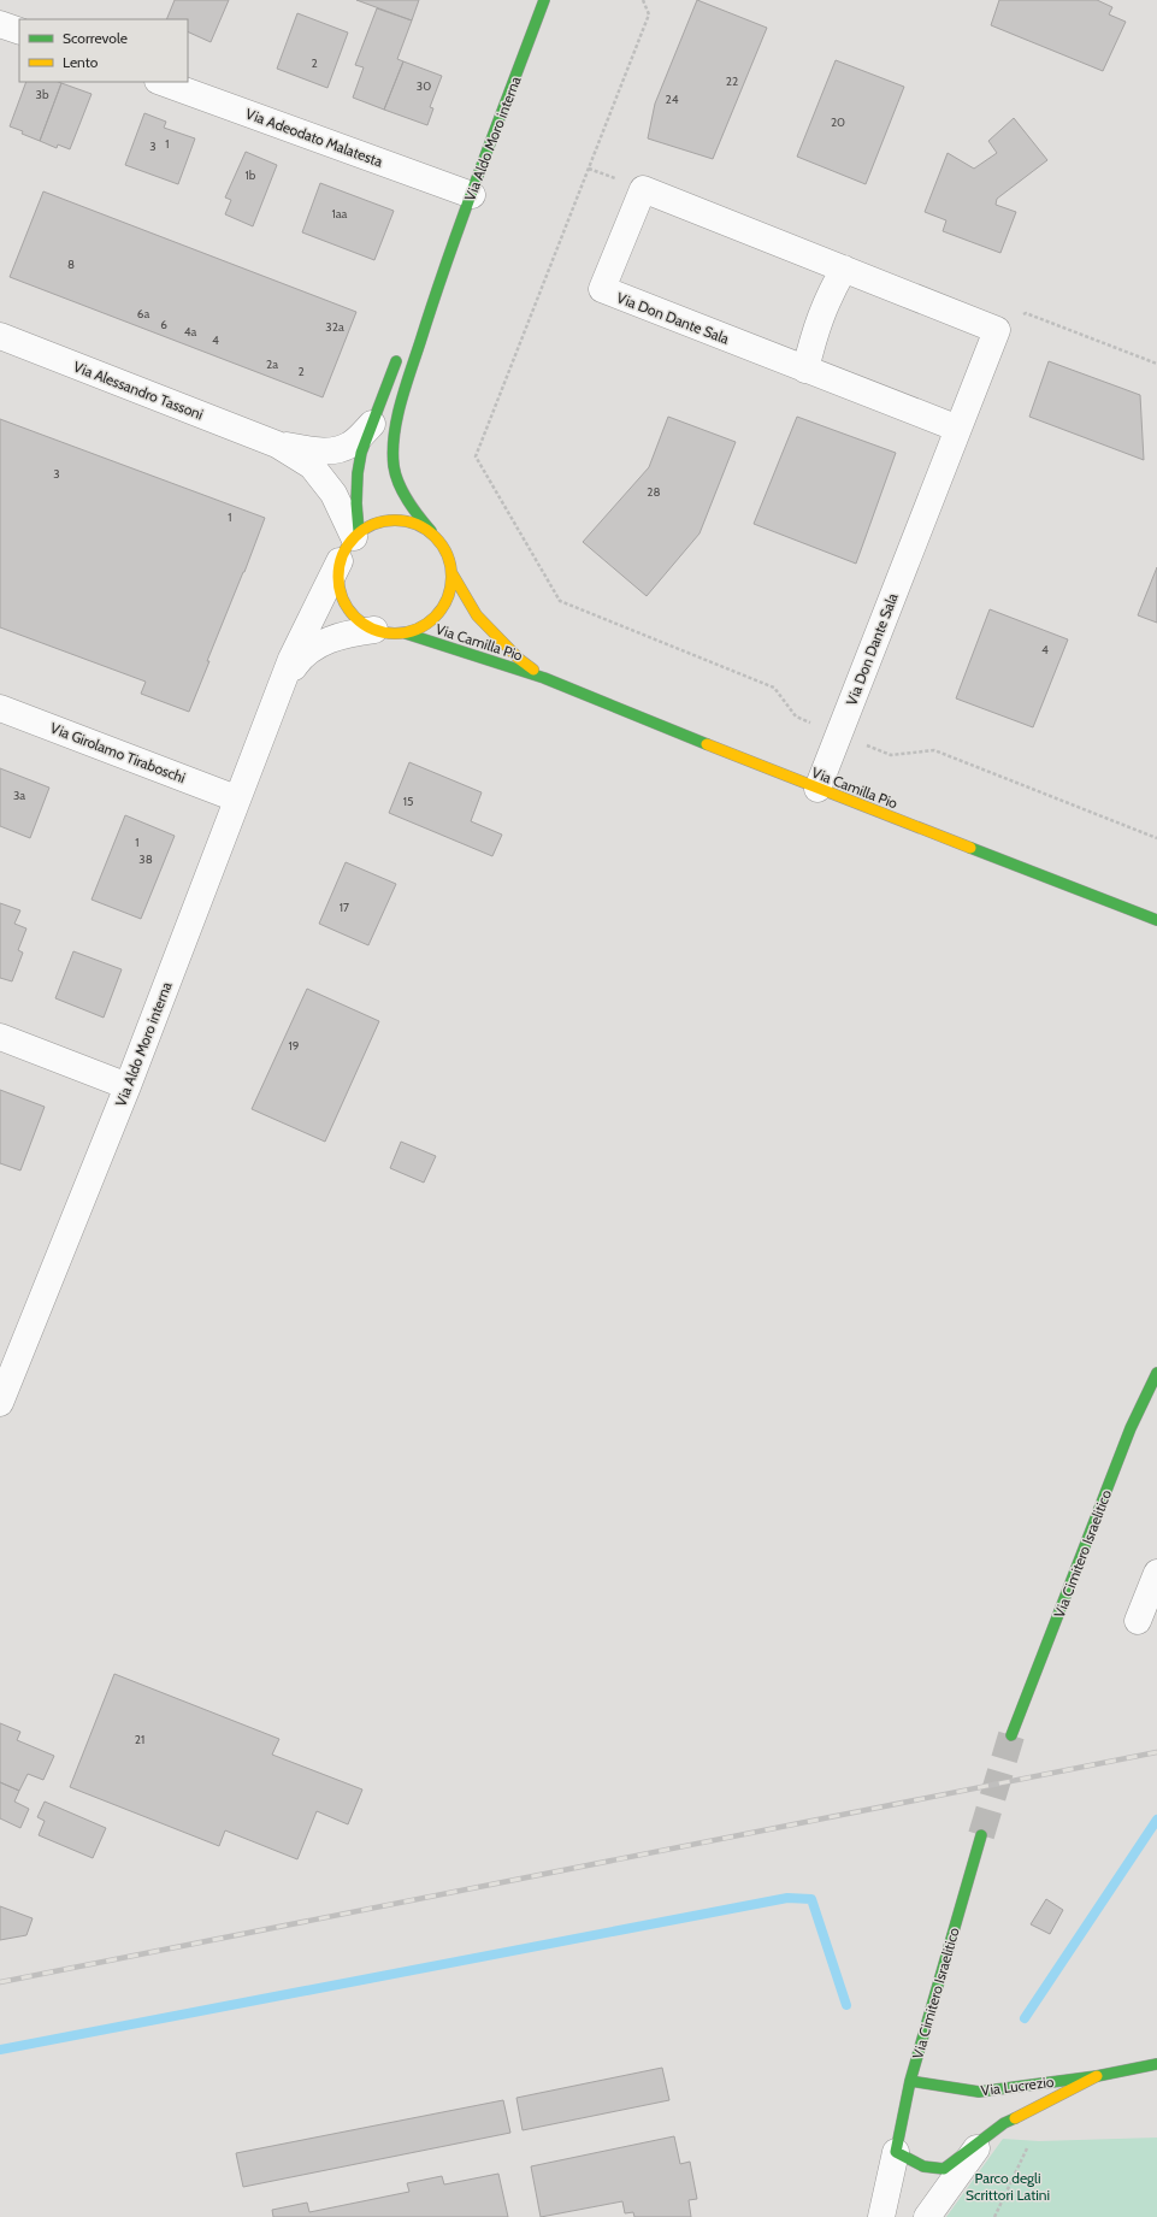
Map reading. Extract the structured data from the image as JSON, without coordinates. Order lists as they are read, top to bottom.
{
  "streets": {
    "street": [
      "Via Adeodato Malatesta",
      "Via Aldo Moro interna",
      "Via Don Dante Sala",
      "Via Alessandro Tassoni",
      "Via Camilla Pio",
      "Via Girolamo Tiraboschi",
      "Via Cimitero Israelitico",
      "Via Lucrezio"
    ]
  },
  "crossings": [
    ["Via Adeodato Malatesta", "Via Aldo Moro interna"],
    ["Via Aldo Moro interna", "Via Alessandro Tassoni"],
    ["Via Aldo Moro interna", "Via Camilla Pio"],
    ["Via Aldo Moro interna", "Via Girolamo Tiraboschi"],
    ["Via Don Dante Sala", "Via Camilla Pio"],
    ["Via Alessandro Tassoni", "Via Camilla Pio"],
    ["Via Cimitero Israelitico", "Via Lucrezio"]
  ],
  "parks": ["Parco degli Scrittori Latini"],
  "house_numbers": [
    "2",
    "22",
    "30",
    "3b",
    "24",
    "20",
    "1",
    "3",
    "1b",
    "1aa",
    "8",
    "6a",
    "6",
    "32a",
    "4a",
    "4",
    "2a",
    "2",
    "3",
    "28",
    "1",
    "4",
    "3a",
    "15",
    "1",
    "38",
    "17",
    "19",
    "21"
  ],
  "legend": ["Scorrevole", "Lento"]
}
